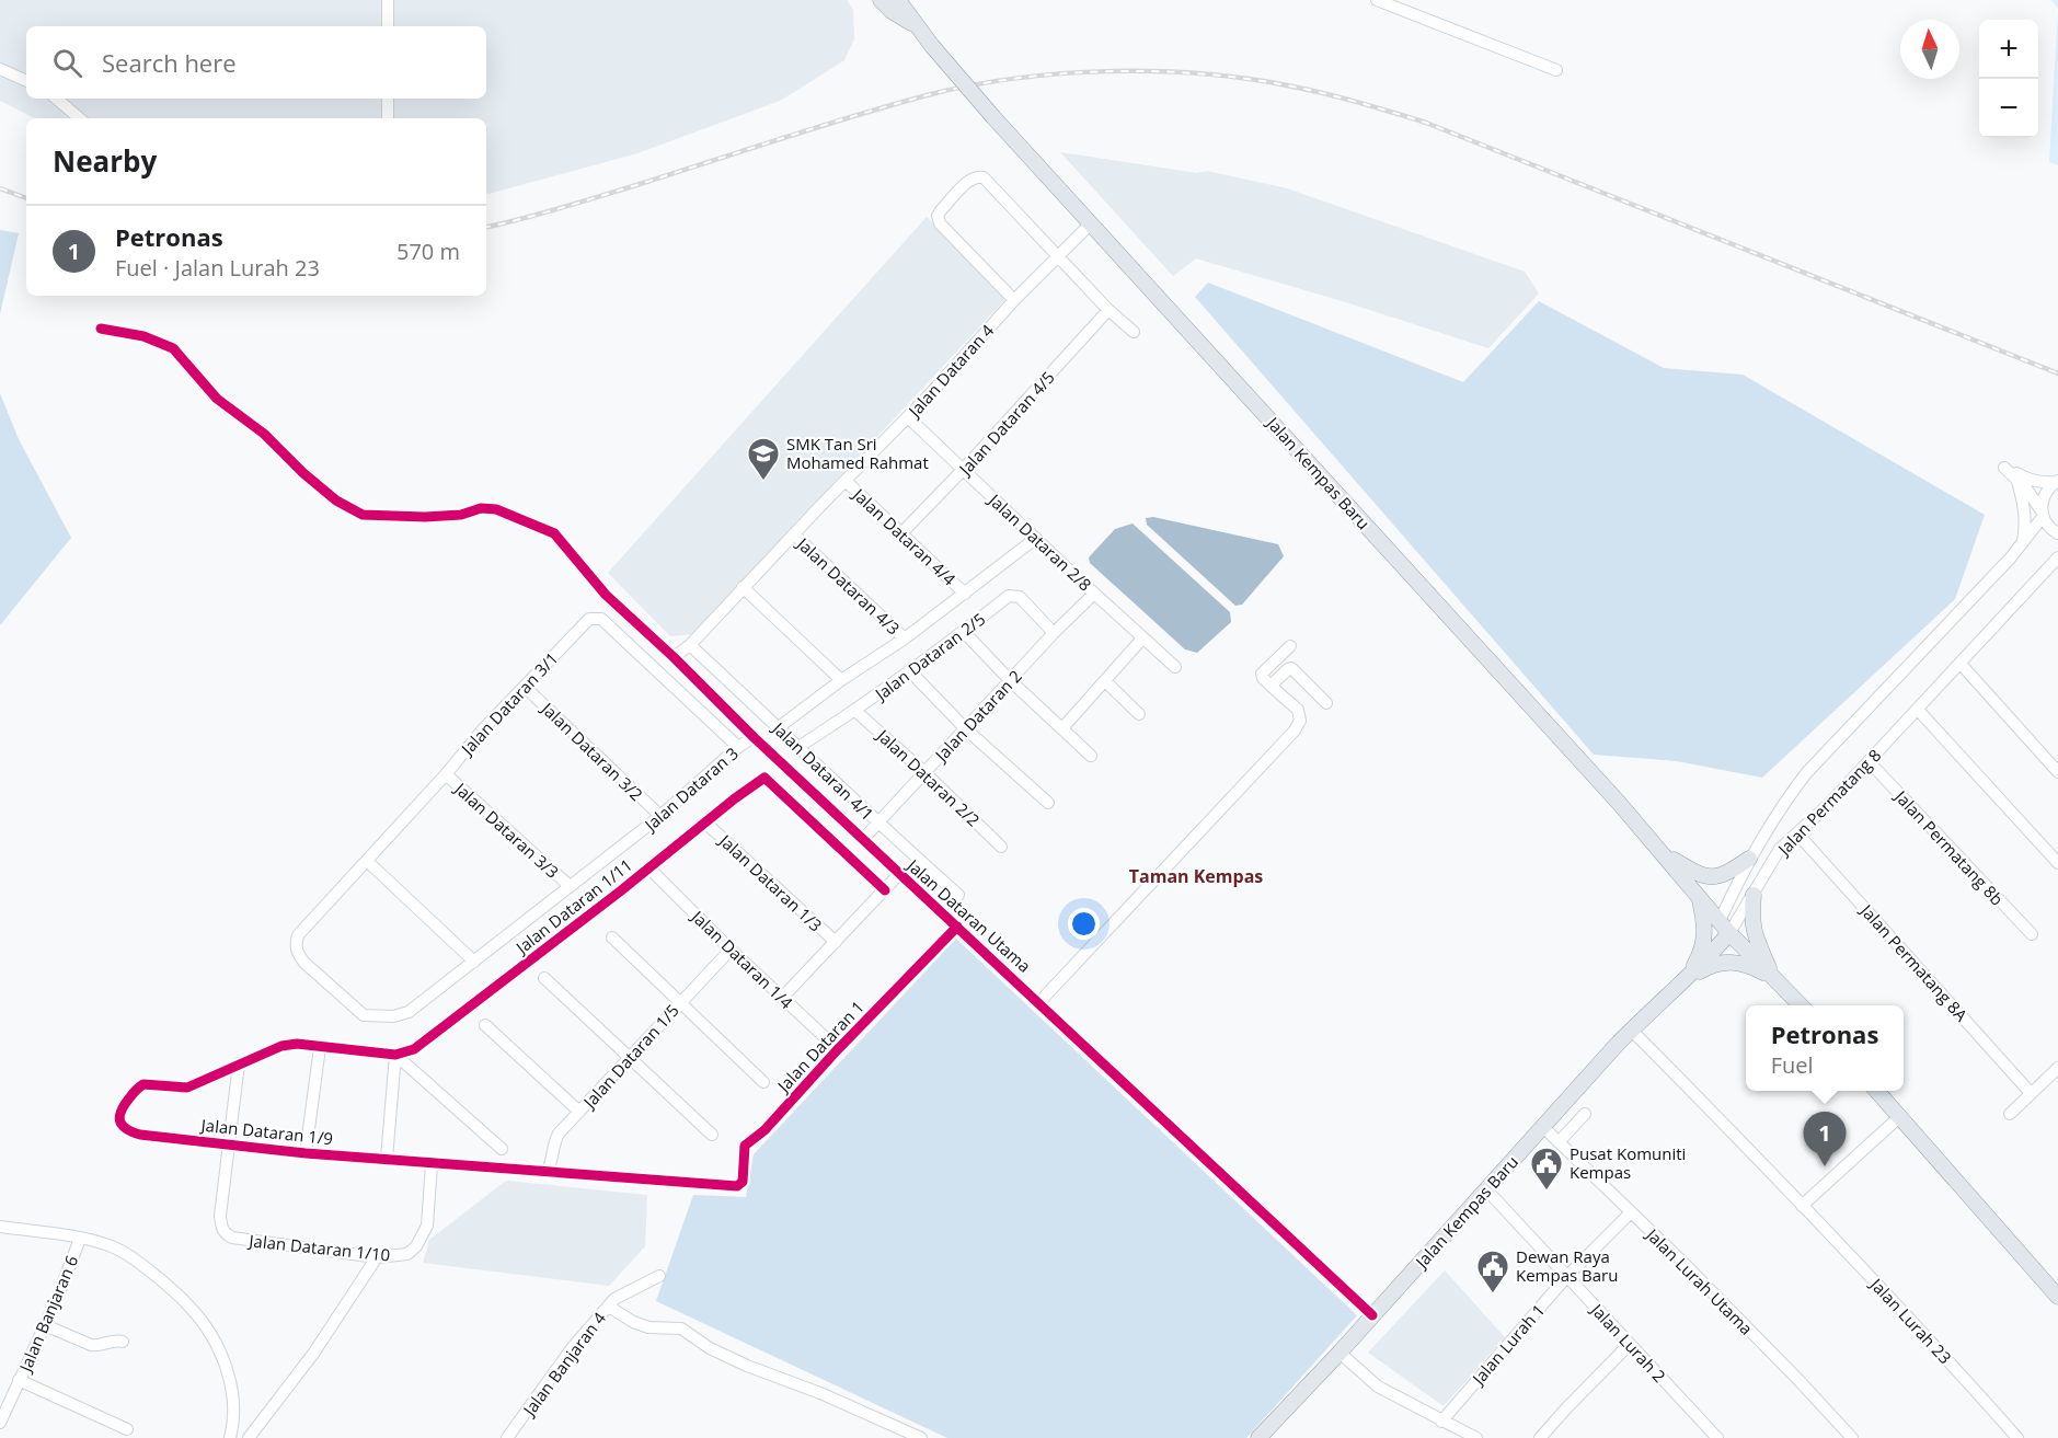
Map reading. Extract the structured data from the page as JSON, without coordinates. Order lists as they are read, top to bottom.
{
  "streets": {
    "main road": ["Jalan Kempas Baru"],
    "street": [
      "Jalan Dataran 4",
      "Jalan Dataran 4/5",
      "Jalan Dataran 4/4",
      "Jalan Dataran 2/8",
      "Jalan Dataran 4/3",
      "Jalan Dataran 2/5",
      "Jalan Dataran 3/1",
      "Jalan Dataran 2",
      "Jalan Dataran 3/2",
      "Jalan Dataran 4/1",
      "Jalan Dataran 2/2",
      "Jalan Dataran 3",
      "Jalan Permatang 8",
      "Jalan Dataran 3/3",
      "Jalan Permatang 8b",
      "Jalan Dataran 1/3",
      "Jalan Dataran 1/11",
      "Jalan Dataran Utama",
      "Jalan Dataran 1/4",
      "Jalan Permatang 8A",
      "Jalan Dataran 1",
      "Jalan Dataran 1/5",
      "Jalan Dataran 1/9",
      "Jalan Dataran 1/10",
      "Jalan Lurah Utama",
      "Jalan Banjaran 6",
      "Jalan Lurah 23",
      "Jalan Lurah 2",
      "Jalan Lurah 1",
      "Jalan Banjaran 4"
    ]
  },
  "crossings": [
    ["Jalan Dataran 4", "Jalan Kempas Baru"],
    ["Jalan Dataran 4", "Jalan Dataran 4/4"],
    ["Jalan Dataran 4", "Jalan Dataran 2/8"],
    ["Jalan Dataran 4", "Jalan Dataran 4/3"],
    ["Jalan Dataran 4", "Jalan Dataran 4/1"],
    ["Jalan Dataran 4", "Jalan Dataran Utama"],
    ["Jalan Dataran 4/5", "Jalan Dataran 4/4"],
    ["Jalan Dataran 4/5", "Jalan Dataran 2/8"],
    ["Jalan Kempas Baru", "Jalan Permatang 8"],
    ["Jalan Kempas Baru", "Jalan Dataran Utama"],
    ["Jalan Kempas Baru", "Jalan Lurah Utama"],
    ["Jalan Kempas Baru", "Jalan Lurah 23"],
    ["Jalan Kempas Baru", "Jalan Lurah 2"],
    ["Jalan Dataran 2/8", "Jalan Dataran 2"],
    ["Jalan Dataran 2/5", "Jalan Dataran 2"],
    ["Jalan Dataran 2/5", "Jalan Dataran 4/1"],
    ["Jalan Dataran 2/5", "Jalan Dataran 2/2"],
    ["Jalan Dataran 3/1", "Jalan Dataran 3/2"],
    ["Jalan Dataran 3/1", "Jalan Dataran 3"],
    ["Jalan Dataran 3/1", "Jalan Dataran 3/3"],
    ["Jalan Dataran 2", "Jalan Dataran 4/1"],
    ["Jalan Dataran 2", "Jalan Dataran 2/2"],
    ["Jalan Dataran 2", "Jalan Dataran Utama"],
    ["Jalan Dataran 3/2", "Jalan Dataran 3"],
    ["Jalan Dataran 3", "Jalan Dataran 3/3"],
    ["Jalan Dataran 3", "Jalan Dataran Utama"],
    ["Jalan Permatang 8", "Jalan Permatang 8b"],
    ["Jalan Permatang 8", "Jalan Permatang 8A"],
    ["Jalan Dataran 1/3", "Jalan Dataran 1/11"],
    ["Jalan Dataran 1/11", "Jalan Dataran 1/4"],
    ["Jalan Dataran 1/11", "Jalan Dataran 1/9"],
    ["Jalan Dataran Utama", "Jalan Dataran 1"],
    ["Jalan Dataran 1/4", "Jalan Dataran 1"],
    ["Jalan Dataran 1/4", "Jalan Dataran 1/5"],
    ["Jalan Dataran 1", "Jalan Dataran 1/9"],
    ["Jalan Dataran 1/5", "Jalan Dataran 1/9"],
    ["Jalan Dataran 1/9", "Jalan Dataran 1/10"],
    ["Jalan Lurah Utama", "Jalan Lurah 1"],
    ["Jalan Lurah 2", "Jalan Lurah 1"]
  ],
  "districts": ["Taman Kempas"],
  "places": {
    "school or university": ["SMK Tan Sri Mohamed Rahmat"],
    "public building": ["Pusat Komuniti Kempas", "Dewan Raya Kempas Baru"]
  },
  "north": "top",
  "page": {
    "map_buttons": ["+", "−"],
    "search": "Search here",
    "heading": "Nearby",
    "list": [
      {
        "mark": "1",
        "name": "Petronas",
        "note": "Fuel · Jalan Lurah 23",
        "value": "570 m"
      }
    ],
    "popup": ["Petronas", "Fuel"],
    "pins": "1"
  }
}
